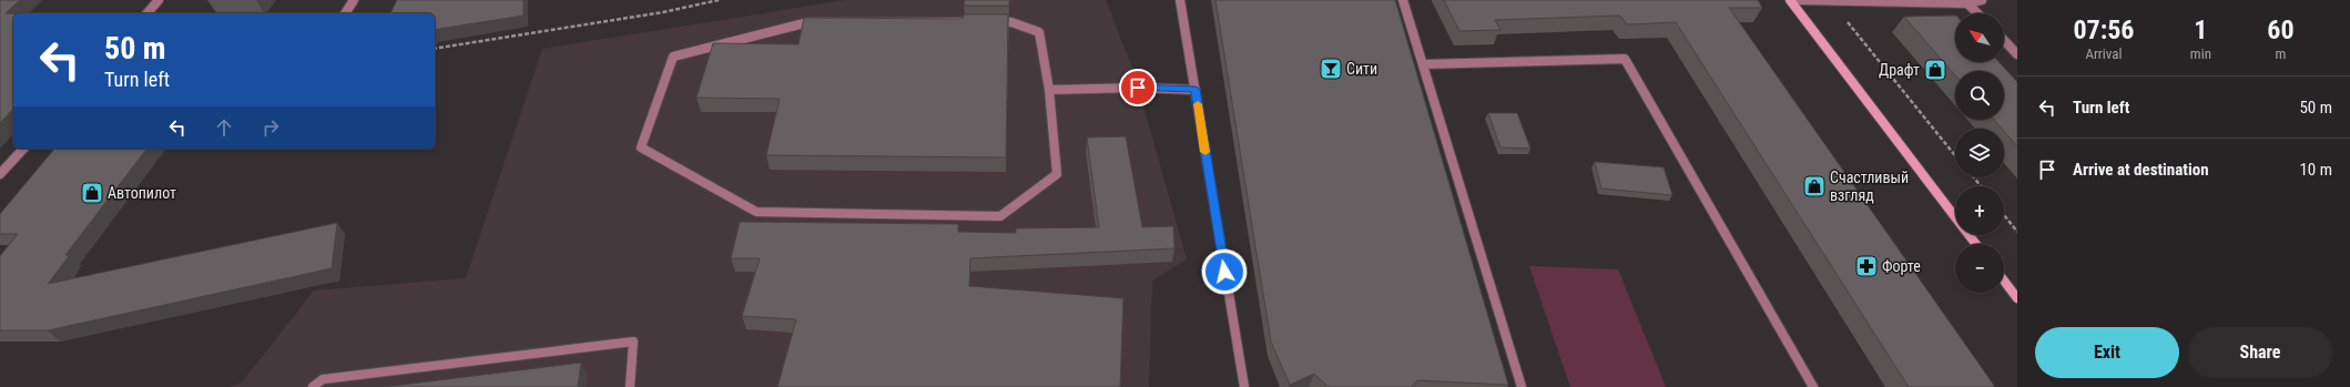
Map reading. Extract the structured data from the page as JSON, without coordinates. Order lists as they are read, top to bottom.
{
  "places": {
    "bar": ["Сити"],
    "shop": ["Драфт", "Счастливый взгляд", "Автопилот"],
    "pharmacy": ["Форте"]
  },
  "north": "top left",
  "page": {
    "eta": [
      "07:56",
      "Arrival",
      "1",
      "min",
      "60",
      "m"
    ],
    "map_buttons": ["+", "−"],
    "turn": ["50 m", "Turn left"],
    "list": [
      {
        "name": "Turn left",
        "value": "50 m"
      },
      {
        "name": "Arrive at destination",
        "value": "10 m"
      }
    ],
    "buttons": ["Exit", "Share"]
  }
}
